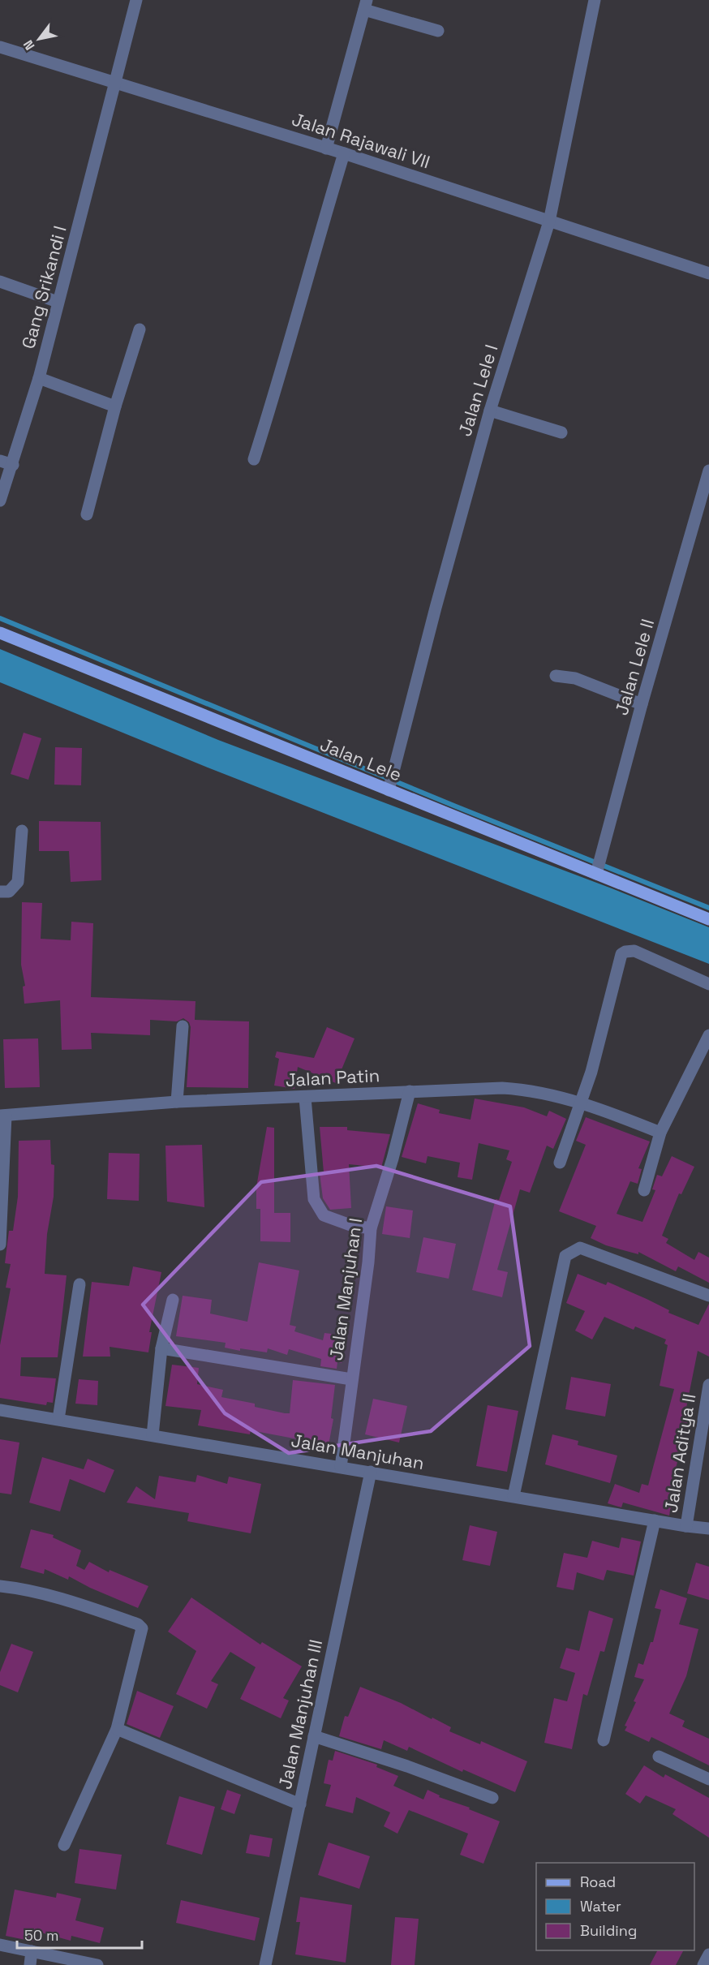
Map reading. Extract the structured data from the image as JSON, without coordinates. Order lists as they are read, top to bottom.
{
  "streets": {
    "main road": ["Jalan Lele"],
    "street": [
      "Jalan Rajawali VII",
      "Gang Srikandi I",
      "Jalan Lele I",
      "Jalan Lele II",
      "Jalan Patin",
      "Jalan Manjuhan I",
      "Jalan Manjuhan",
      "Jalan Aditya II",
      "Jalan Manjuhan III"
    ]
  },
  "crossings": [
    ["Jalan Rajawali VII", "Gang Srikandi I"],
    ["Jalan Rajawali VII", "Jalan Lele I"],
    ["Jalan Lele I", "Jalan Lele"],
    ["Jalan Lele II", "Jalan Lele"],
    ["Jalan Patin", "Jalan Manjuhan I"],
    ["Jalan Manjuhan I", "Jalan Manjuhan"],
    ["Jalan Manjuhan", "Jalan Aditya II"],
    ["Jalan Manjuhan", "Jalan Manjuhan III"]
  ],
  "legend": ["Road", "Water", "Building"],
  "scale_bar": "50 m",
  "north": "bottom left"
}
